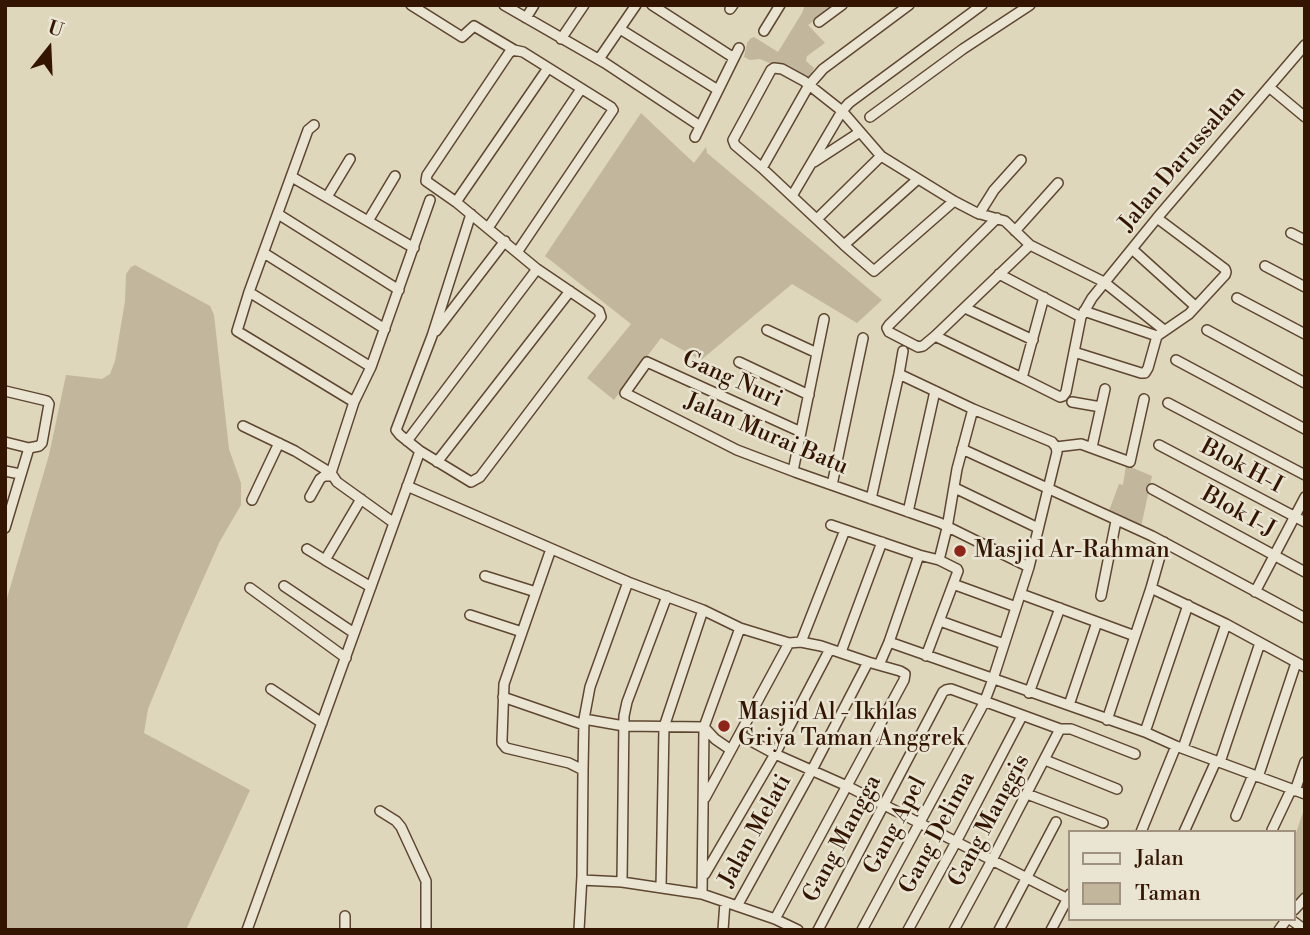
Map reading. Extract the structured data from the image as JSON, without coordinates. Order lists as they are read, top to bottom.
{
  "streets": {
    "street": [
      "Jalan Darussalam",
      "Gang Nuri",
      "Jalan Murai Batu",
      "Blok H-I",
      "Blok I-J",
      "Gang Manggis",
      "Gang Apel",
      "Jalan Melati",
      "Gang Delima",
      "Gang Mangga"
    ]
  },
  "crossings": [
    ["Gang Nuri", "Jalan Murai Batu"],
    ["Jalan Murai Batu", "Gang Apel"],
    ["Gang Apel", "Gang Mangga"]
  ],
  "places": ["Masjid Ar-Rahman", "Masjid Al - Ikhlas Griya Taman Anggrek"],
  "legend": ["Jalan", "Taman"],
  "north": "top"
}
